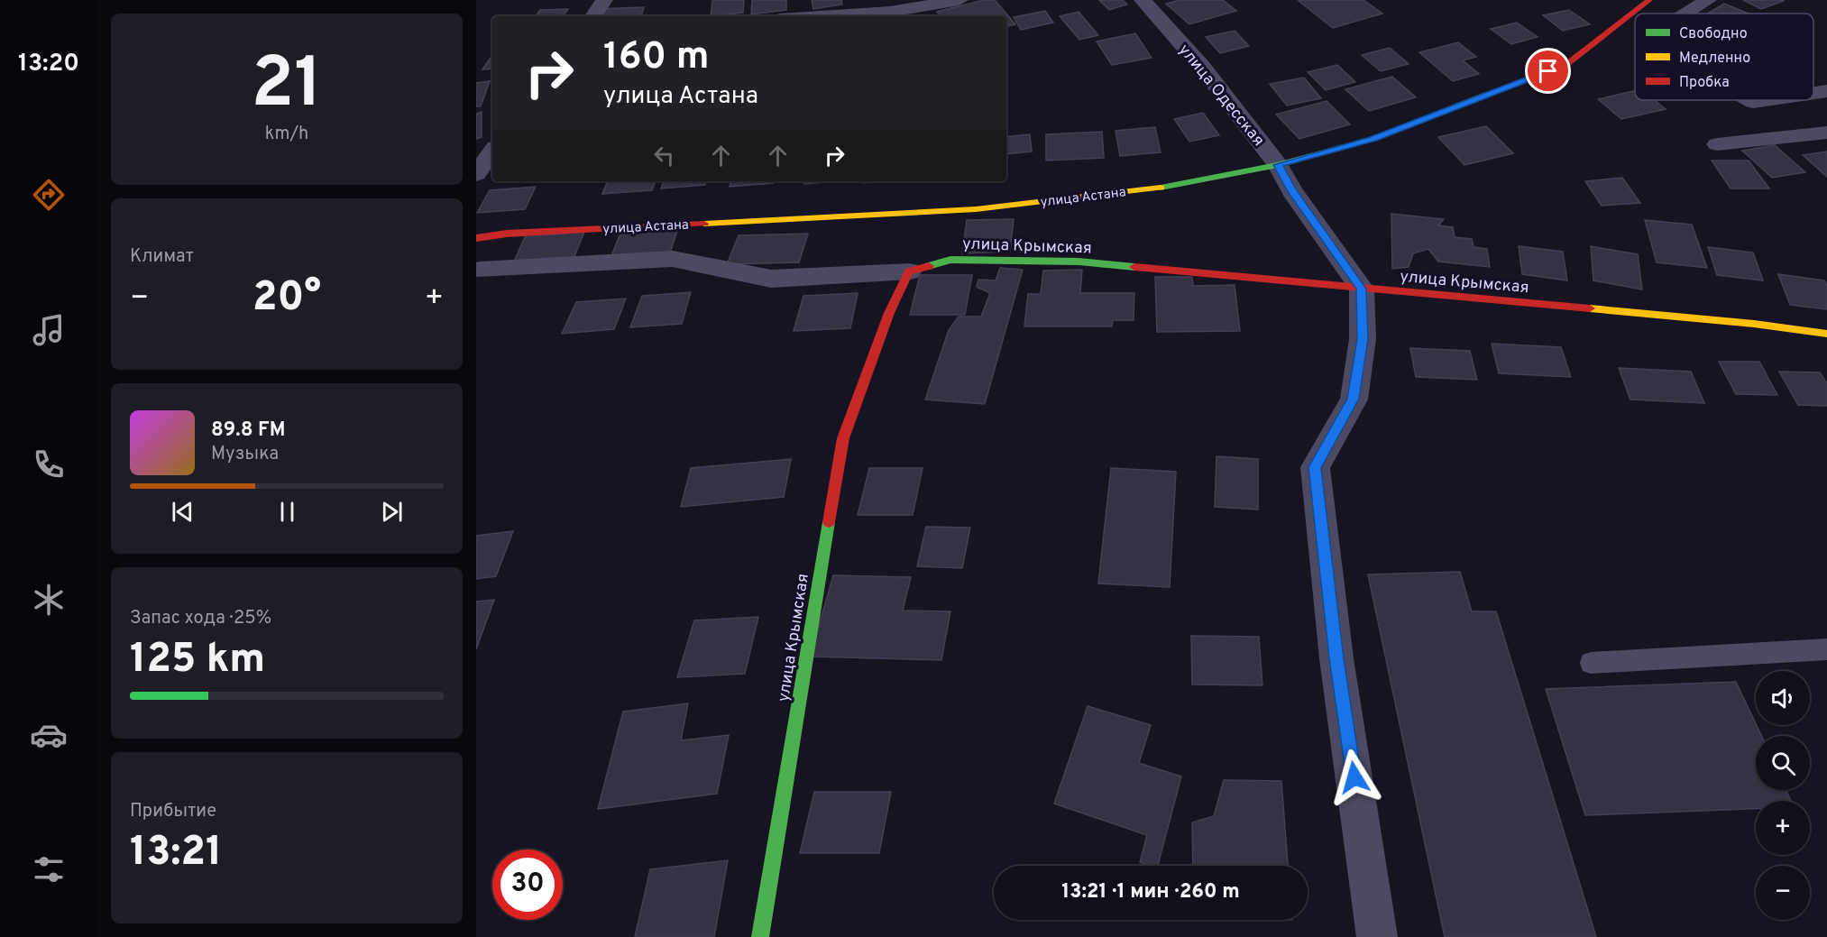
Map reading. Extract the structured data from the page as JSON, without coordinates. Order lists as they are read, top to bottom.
{
  "streets": {
    "street": ["улица Одесская", "улица Астана", "улица Крымская"]
  },
  "crossings": [
    ["улица Одесская", "улица Астана"],
    ["улица Одесская", "улица Крымская"]
  ],
  "legend": ["Свободно", "Медленно", "Пробка"],
  "page": {
    "tabs": "13:20",
    "tile": [
      ["21", "km/h"],
      "Климат",
      ["Запас хода · 25%", "125 km"],
      ["Прибытие", "13:21"]
    ],
    "turn": ["160 m", "улица Астана"],
    "heat": ["−", "20°", "+"],
    "song": ["89.8 FM", "Музыка"],
    "map_buttons": ["+", "−"],
    "limit": "30",
    "trip": "13:21 · 1 мин · 260 m"
  }
}
